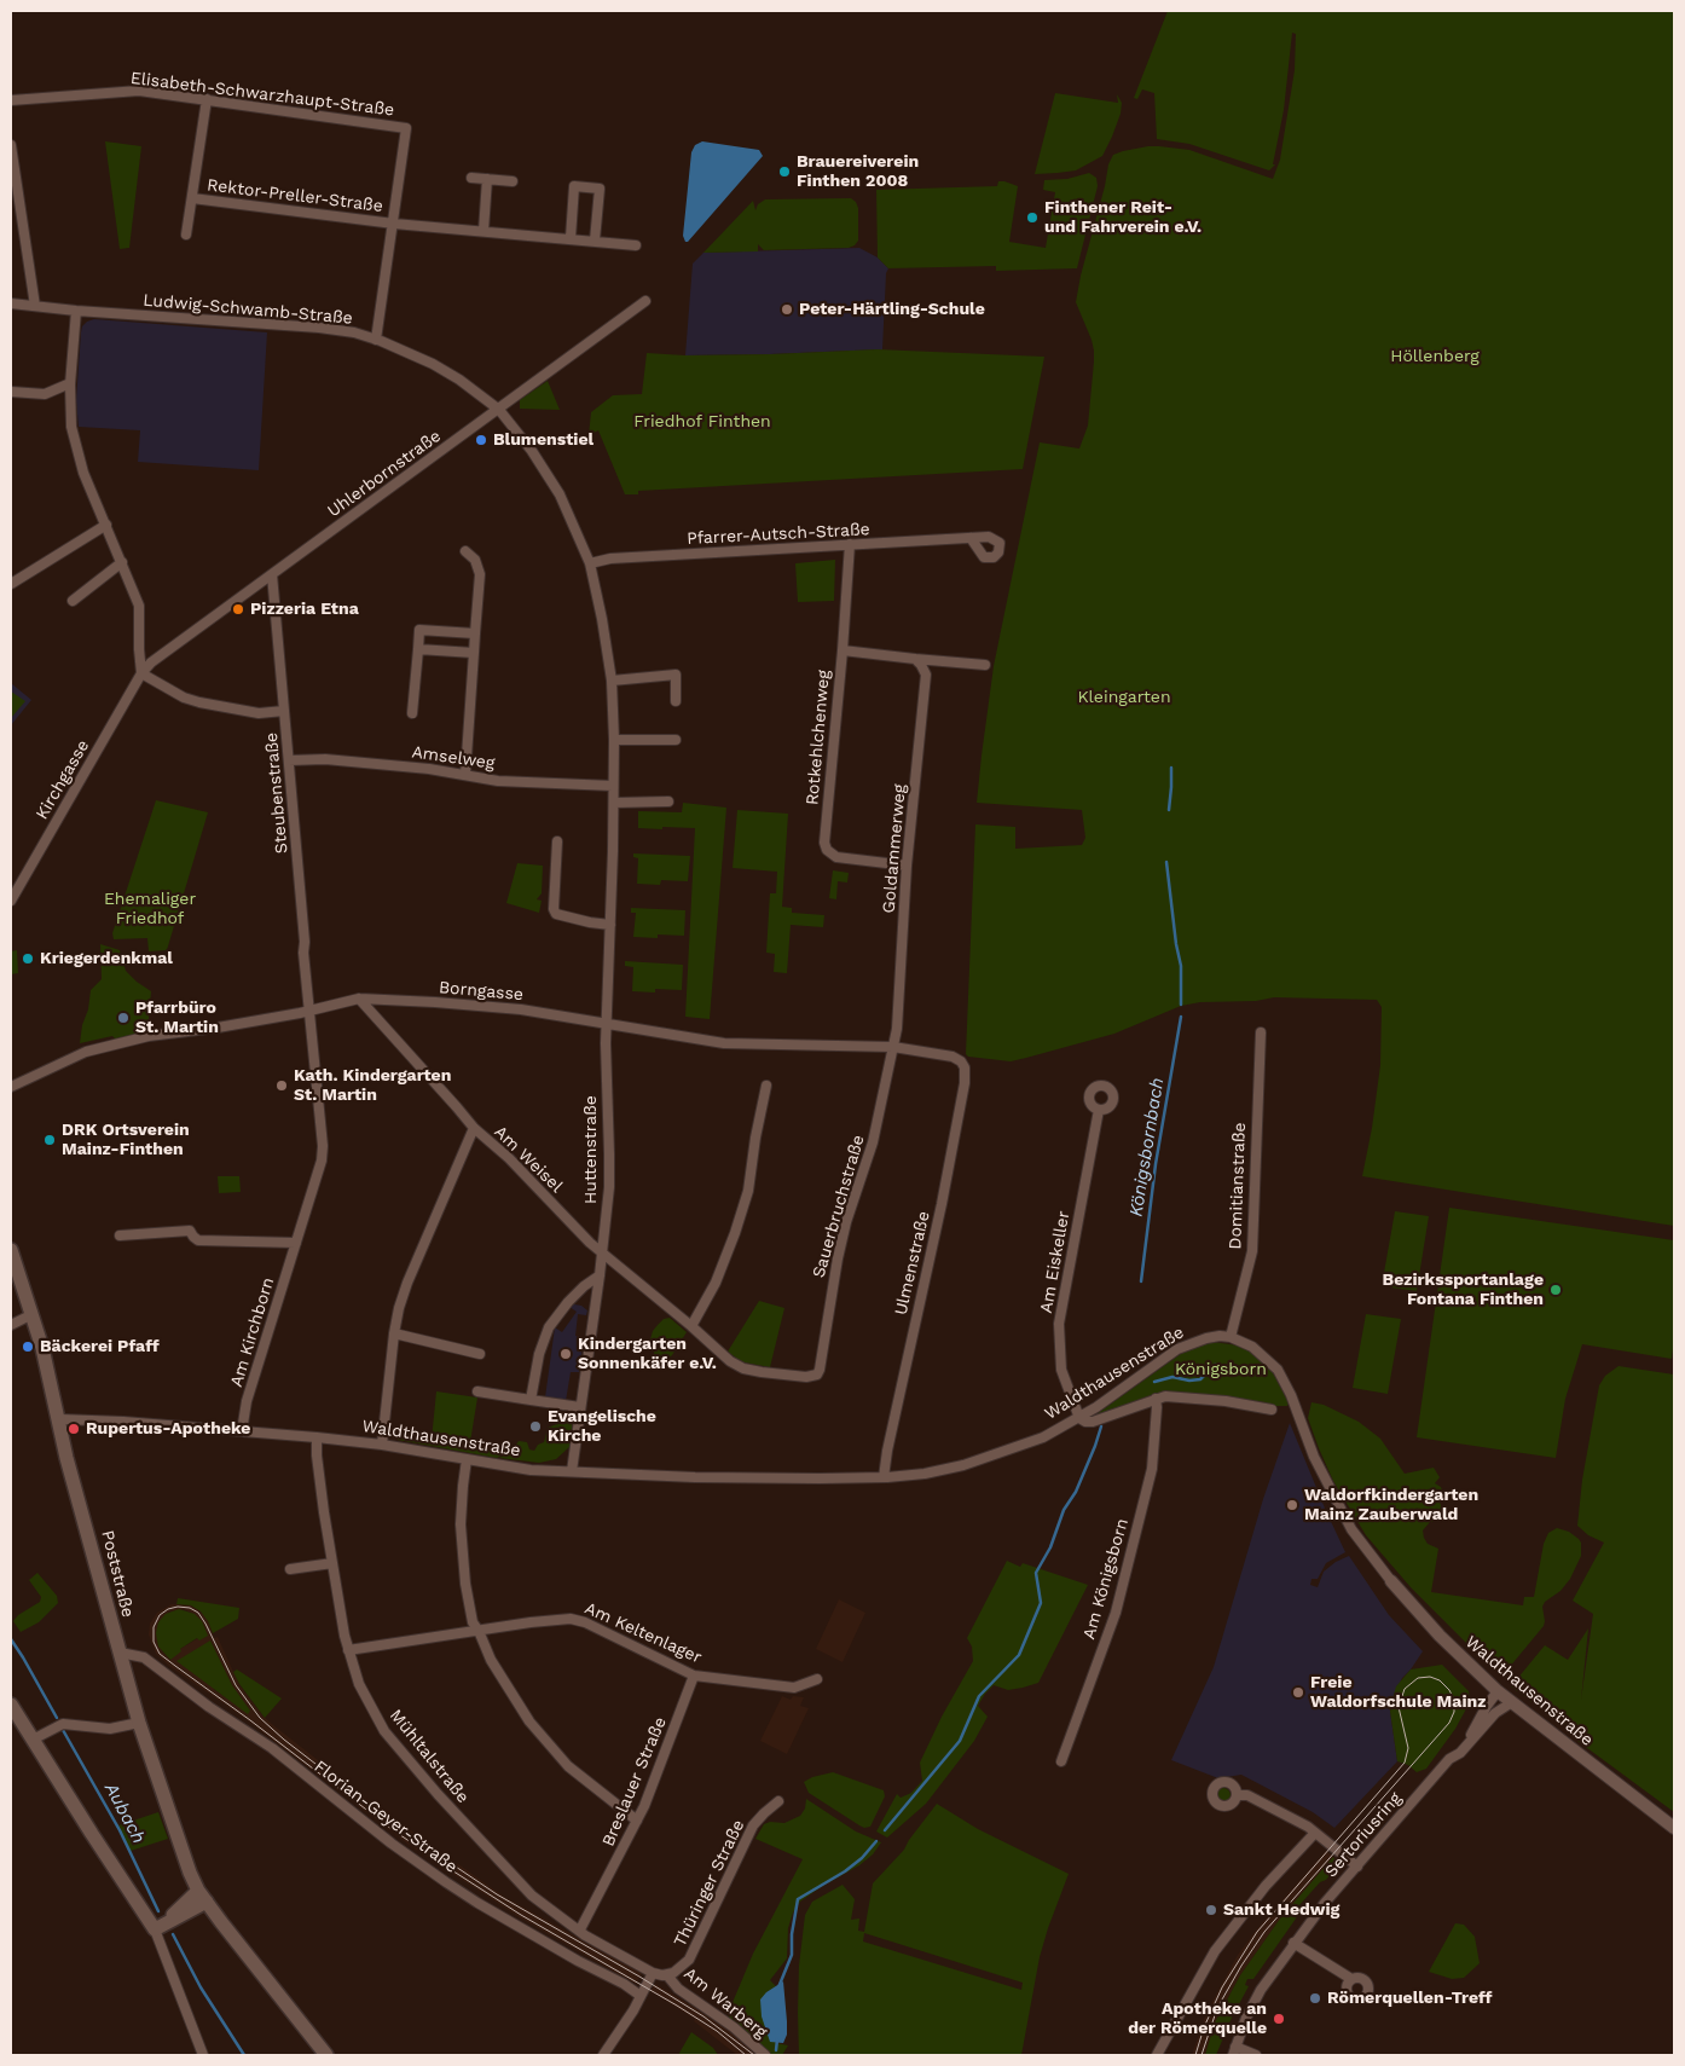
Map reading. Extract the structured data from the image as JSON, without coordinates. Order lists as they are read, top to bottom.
{
  "streets": {
    "main road": ["Poststraße"],
    "street": [
      "Elisabeth-Schwarzhaupt-Straße",
      "Rektor-Preller-Straße",
      "Ludwig-Schwamb-Straße",
      "Uhlerbornstraße",
      "Pfarrer-Autsch-Straße",
      "Rotkehlchenweg",
      "Amselweg",
      "Kirchgasse",
      "Steubenstraße",
      "Goldammerweg",
      "Borngasse",
      "Huttenstraße",
      "Am Weisel",
      "Domitianstraße",
      "Sauerbruchstraße",
      "Am Eiskeller",
      "Ulmenstraße",
      "Am Kirchborn",
      "Waldthausenstraße",
      "Am Königsborn",
      "Am Keltenlager",
      "Mühltalstraße",
      "Breslauer Straße",
      "Florian-Geyer-Straße",
      "Sertoriusring",
      "Thüringer Straße",
      "Am Warberg"
    ]
  },
  "crossings": [
    ["Elisabeth-Schwarzhaupt-Straße", "Rektor-Preller-Straße"],
    ["Elisabeth-Schwarzhaupt-Straße", "Ludwig-Schwamb-Straße"],
    ["Ludwig-Schwamb-Straße", "Uhlerbornstraße"],
    ["Ludwig-Schwamb-Straße", "Pfarrer-Autsch-Straße"],
    ["Ludwig-Schwamb-Straße", "Huttenstraße"],
    ["Uhlerbornstraße", "Kirchgasse"],
    ["Uhlerbornstraße", "Steubenstraße"],
    ["Pfarrer-Autsch-Straße", "Rotkehlchenweg"],
    ["Rotkehlchenweg", "Goldammerweg"],
    ["Amselweg", "Steubenstraße"],
    ["Amselweg", "Huttenstraße"],
    ["Steubenstraße", "Borngasse"],
    ["Steubenstraße", "Am Kirchborn"],
    ["Goldammerweg", "Borngasse"],
    ["Goldammerweg", "Sauerbruchstraße"],
    ["Borngasse", "Huttenstraße"],
    ["Borngasse", "Am Weisel"],
    ["Borngasse", "Sauerbruchstraße"],
    ["Borngasse", "Ulmenstraße"],
    ["Borngasse", "Am Kirchborn"],
    ["Huttenstraße", "Am Weisel"],
    ["Huttenstraße", "Waldthausenstraße"],
    ["Am Weisel", "Sauerbruchstraße"],
    ["Domitianstraße", "Waldthausenstraße"],
    ["Am Eiskeller", "Waldthausenstraße"],
    ["Ulmenstraße", "Waldthausenstraße"],
    ["Am Kirchborn", "Waldthausenstraße"],
    ["Waldthausenstraße", "Poststraße"],
    ["Waldthausenstraße", "Mühltalstraße"],
    ["Waldthausenstraße", "Sertoriusring"],
    ["Poststraße", "Florian-Geyer-Straße"],
    ["Am Keltenlager", "Mühltalstraße"],
    ["Am Keltenlager", "Breslauer Straße"],
    ["Mühltalstraße", "Breslauer Straße"],
    ["Thüringer Straße", "Am Warberg"]
  ],
  "water": ["Königsbornbach", "Aubach"],
  "parks": [
    "Höllenberg",
    "Friedhof Finthen",
    "Kleingarten",
    "Ehemaliger Friedhof",
    "Königsborn"
  ],
  "places": [
    "Brauereiverein Finthen 2008",
    "Finthener Reit- und Fahrverein e.V.",
    "Peter-Härtling-Schule",
    "Blumenstiel",
    "Pizzeria Etna",
    "Kriegerdenkmal",
    "Pfarrbüro St. Martin",
    "Kath. Kindergarten St. Martin",
    "DRK Ortsverein Mainz-Finthen",
    "Bezirkssportanlage Fontana Finthen",
    "Bäckerei Pfaff",
    "Kindergarten Sonnenkäfer e.V.",
    "Evangelische Kirche",
    "Rupertus-Apotheke",
    "Waldorfkindergarten Mainz Zauberwald",
    "Freie Waldorfschule Mainz",
    "Sankt Hedwig",
    "Römerquellen-Treff",
    "Apotheke an der Römerquelle"
  ]
}
